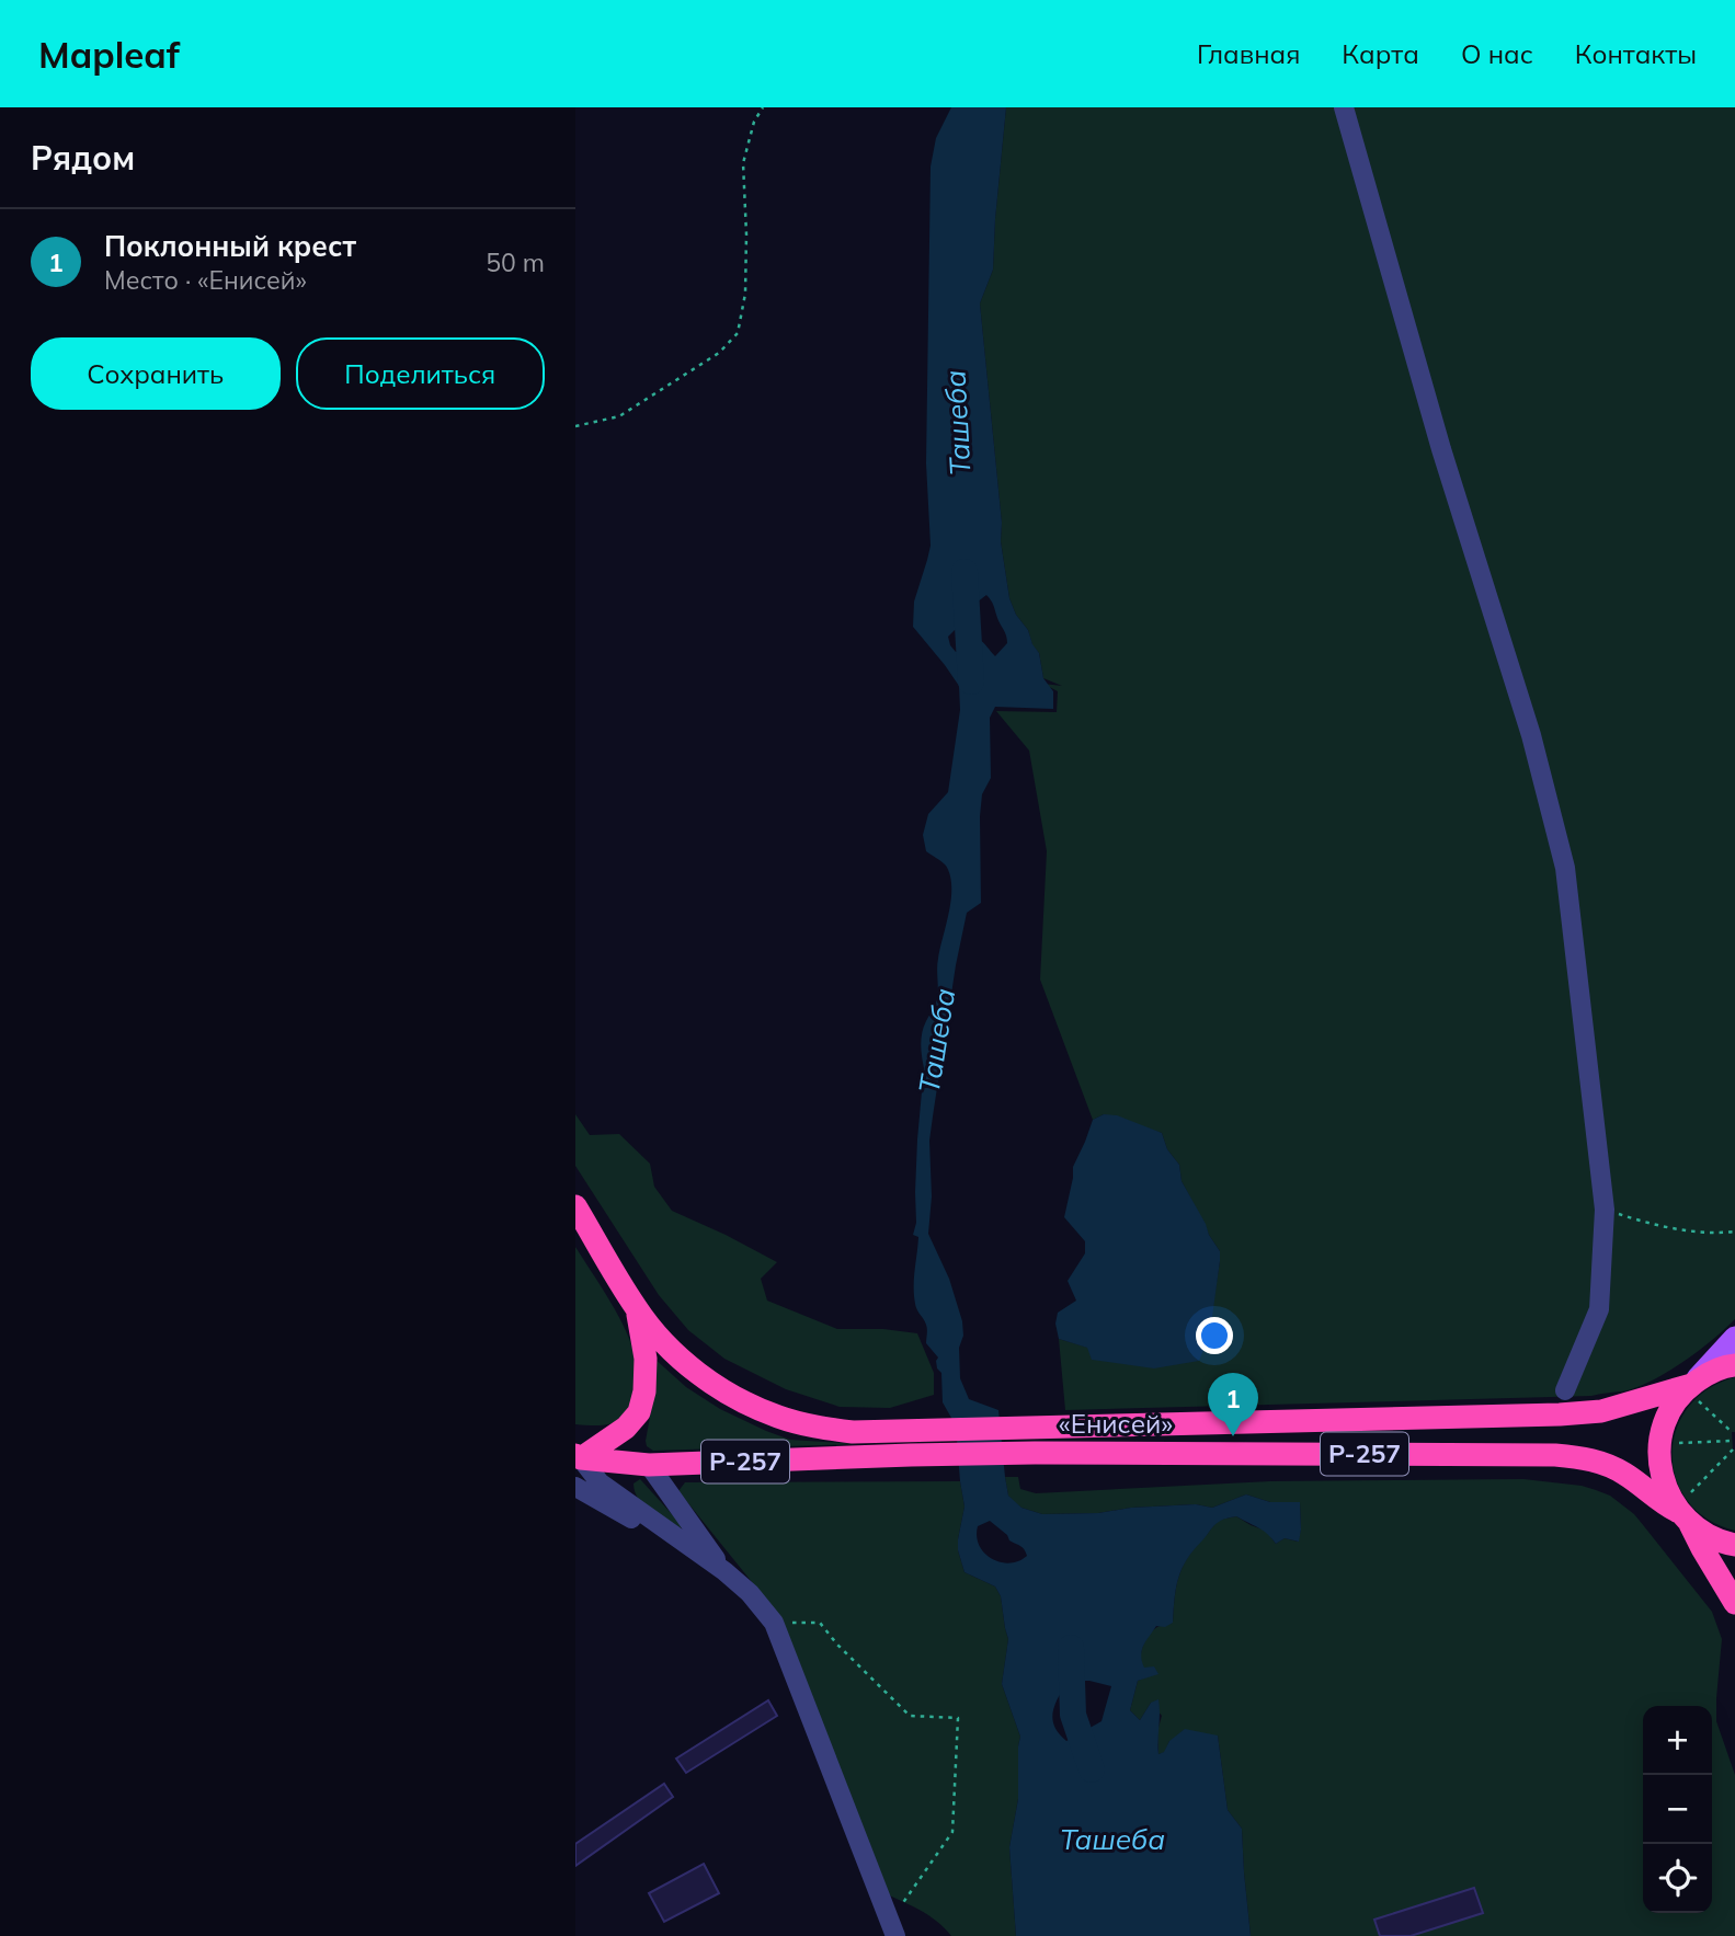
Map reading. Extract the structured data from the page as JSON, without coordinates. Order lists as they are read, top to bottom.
{
  "streets": {
    "highway": ["«Енисей»", "Р-257"]
  },
  "water": ["Ташеба"],
  "page": {
    "header": "Mapleaf",
    "nav": [
      "Главная",
      "Карта",
      "О нас",
      "Контакты"
    ],
    "heading": "Рядом",
    "list": [
      {
        "mark": "1",
        "name": "Поклонный крест",
        "note": "Место · «Енисей»",
        "value": "50 m"
      }
    ],
    "buttons": ["Сохранить", "Поделиться"],
    "pins": "1",
    "map_buttons": ["+", "−"]
  }
}
